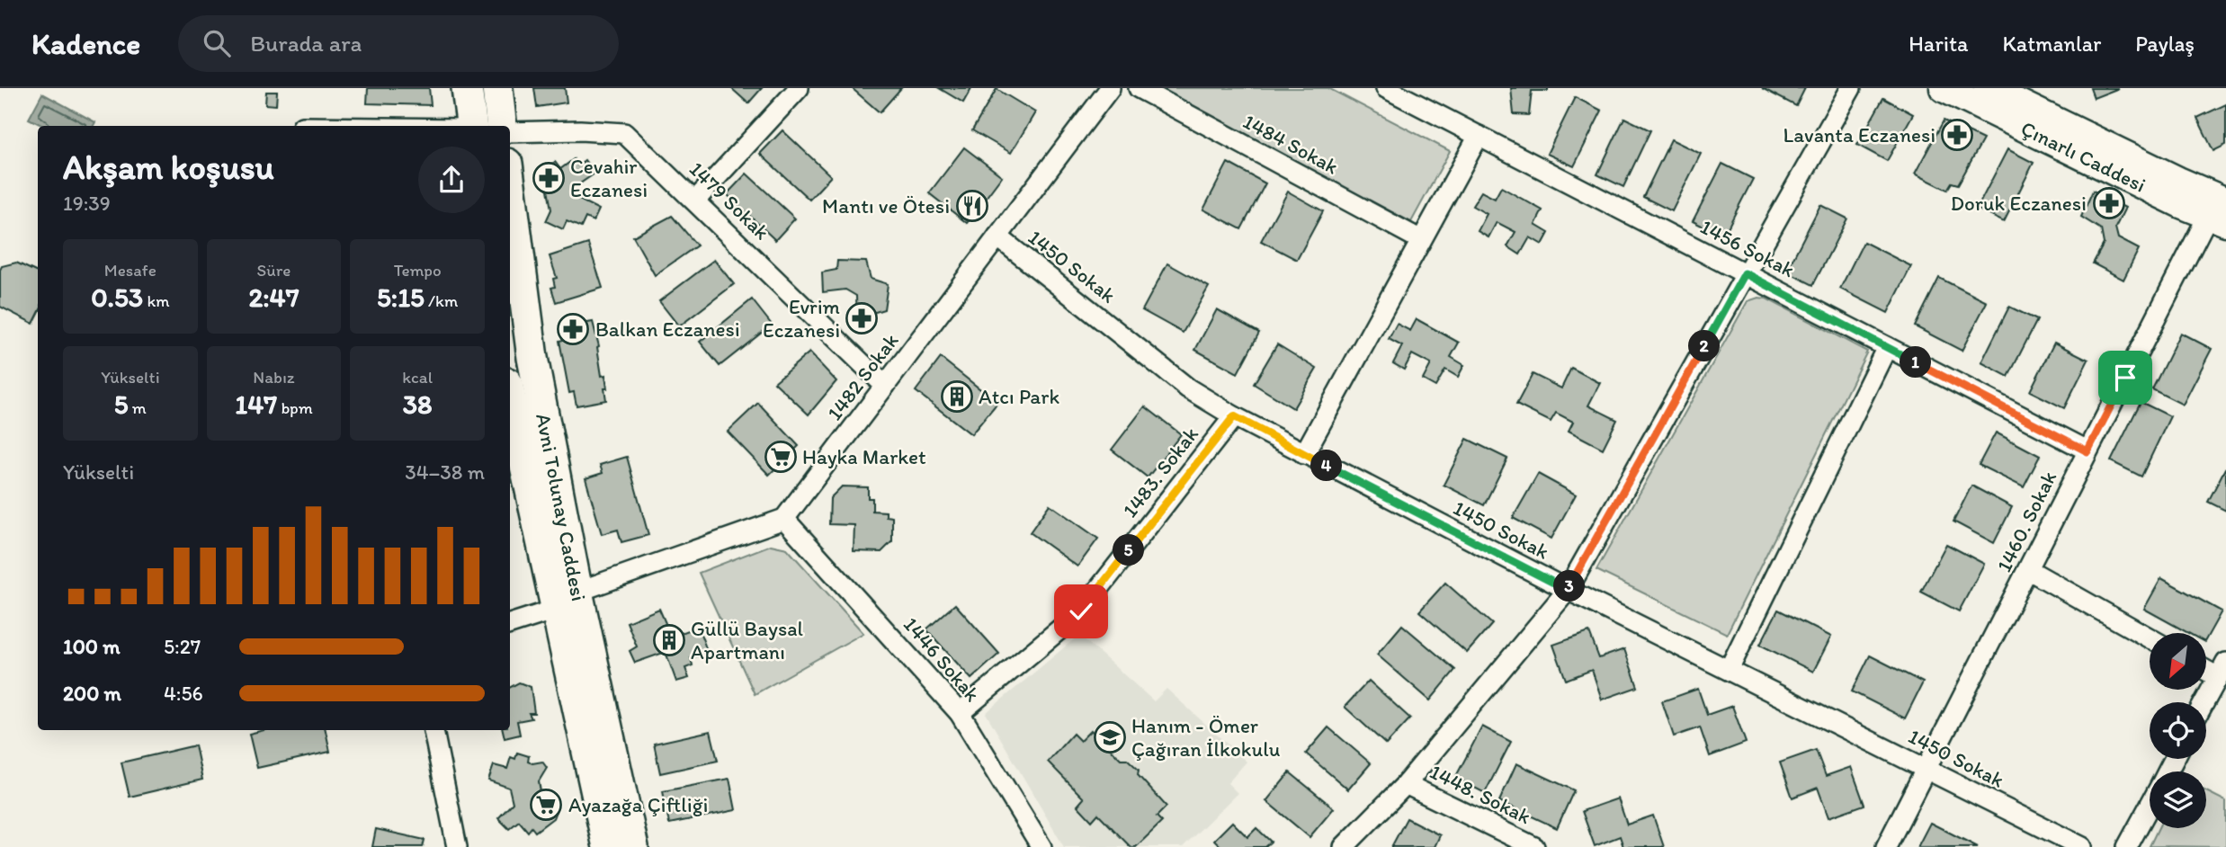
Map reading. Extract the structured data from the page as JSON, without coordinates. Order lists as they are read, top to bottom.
{
  "streets": {
    "main road": ["Çınarlı Caddesi", "Avni Tolunay Caddesi"],
    "street": [
      "1484 Sokak",
      "1479 Sokak",
      "1456 Sokak",
      "1450 Sokak",
      "1482 Sokak",
      "1483. Sokak",
      "1460. Sokak",
      "1446 Sokak",
      "1448. Sokak"
    ]
  },
  "crossings": [
    ["Çınarlı Caddesi", "1460. Sokak"],
    ["1479 Sokak", "1482 Sokak"],
    ["1456 Sokak", "1460. Sokak"],
    ["1450 Sokak", "1482 Sokak"],
    ["1450 Sokak", "1483. Sokak"],
    ["1450 Sokak", "1460. Sokak"],
    ["1482 Sokak", "1446 Sokak"],
    ["1483. Sokak", "1446 Sokak"]
  ],
  "places": {
    "pharmacy": [
      "Lavanta Eczanesi",
      "Cevahir Eczanesi",
      "Doruk Eczanesi",
      "Evrim Eczanesi",
      "Balkan Eczanesi"
    ],
    "restaurant": ["Mantı ve Ötesi"],
    "building": ["Atcı Park", "Güllü Baysal Apartmanı"],
    "supermarket": ["Hayka Market", "Ayazağa Çiftliği"],
    "school or university": ["Hanım - Ömer Çağıran İlkokulu"]
  },
  "north": "bottom left",
  "page": {
    "header": "Kadence",
    "search": "Burada ara",
    "nav": ["Harita", "Katmanlar", "Paylaş"],
    "heading": ["Akşam koşusu", "19:39"],
    "stats": [
      ["Mesafe", "0.53 km"],
      ["Süre", "2:47"],
      ["Tempo", "5:15 /km"],
      ["Yükselti", "5 m"],
      ["Nabız", "147 bpm"],
      ["kcal", "38"]
    ],
    "pins": [
      "2",
      "1",
      "4",
      "5",
      "3"
    ],
    "chart": ["Yükselti", "34–38 m"],
    "list": [
      {
        "name": "100 m",
        "note": "5:27"
      },
      {
        "name": "200 m",
        "note": "4:56"
      }
    ]
  }
}
